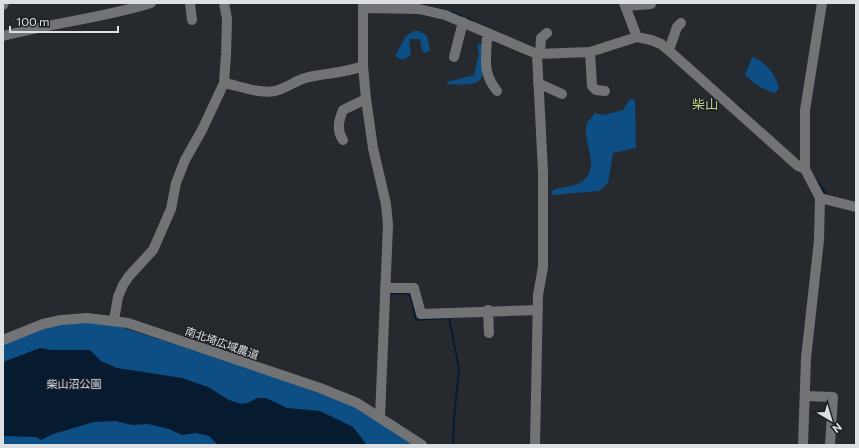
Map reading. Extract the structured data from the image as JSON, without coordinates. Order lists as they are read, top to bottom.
{
  "streets": {
    "street": ["南北埼広域農道"]
  },
  "districts": ["柴山"],
  "parks": ["柴山沼公園"],
  "scale_bar": "100 m",
  "north": "bottom right"
}
